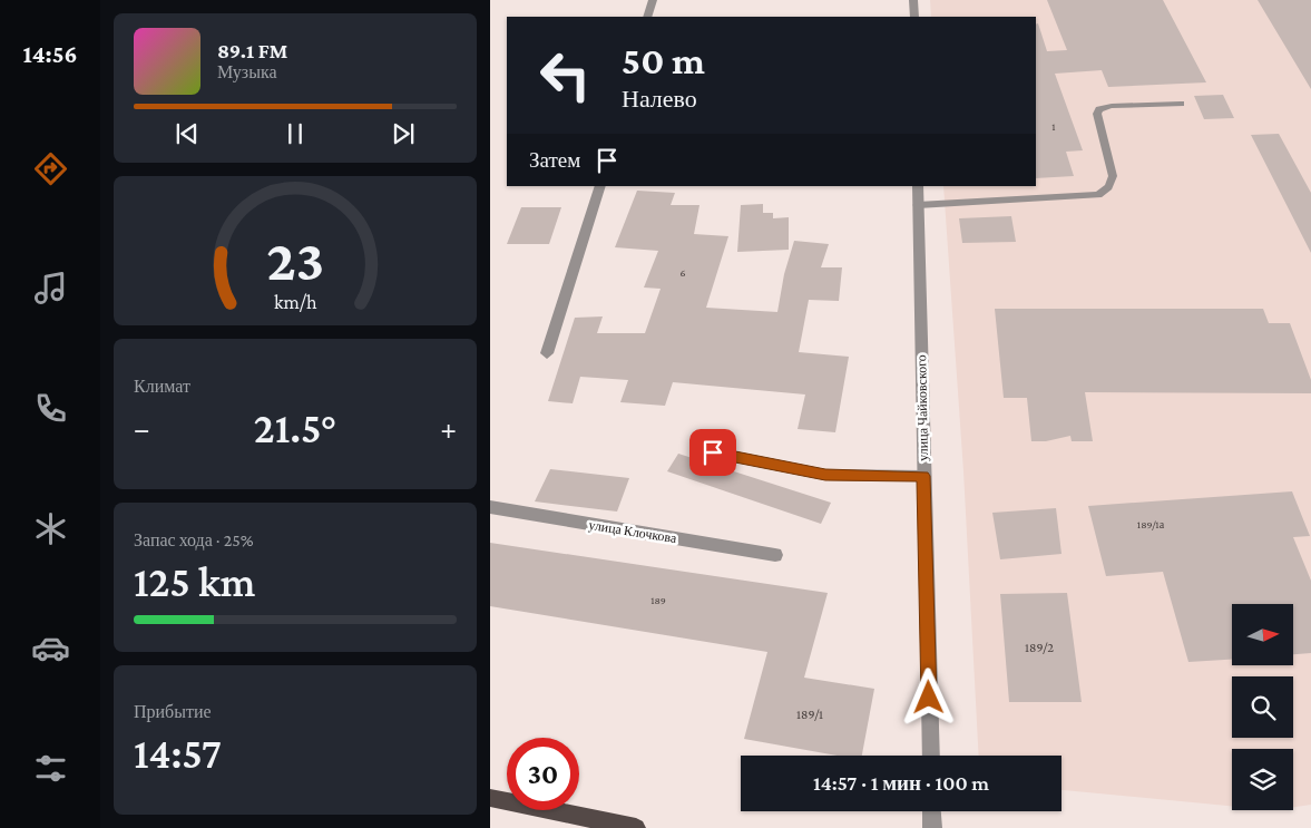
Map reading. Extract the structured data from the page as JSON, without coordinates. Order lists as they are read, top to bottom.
{
  "streets": {
    "street": ["улица Чайковского", "улица Клочкова"]
  },
  "house_numbers": [
    "1",
    "6",
    "189/1а",
    "189",
    "189/2",
    "189/1"
  ],
  "north": "right",
  "page": {
    "tabs": "14:56",
    "turn": ["50 m", "Налево"],
    "song": ["89.1 FM", "Музыка"],
    "then": "Затем",
    "tile": [
      "Климат",
      ["Запас хода · 25%", "125 km"],
      ["Прибытие", "14:57"]
    ],
    "heat": ["−", "21.5°", "+"],
    "limit": "30",
    "trip": "14:57 · 1 мин · 100 m",
    "gauge": ["23", "km/h"]
  }
}
